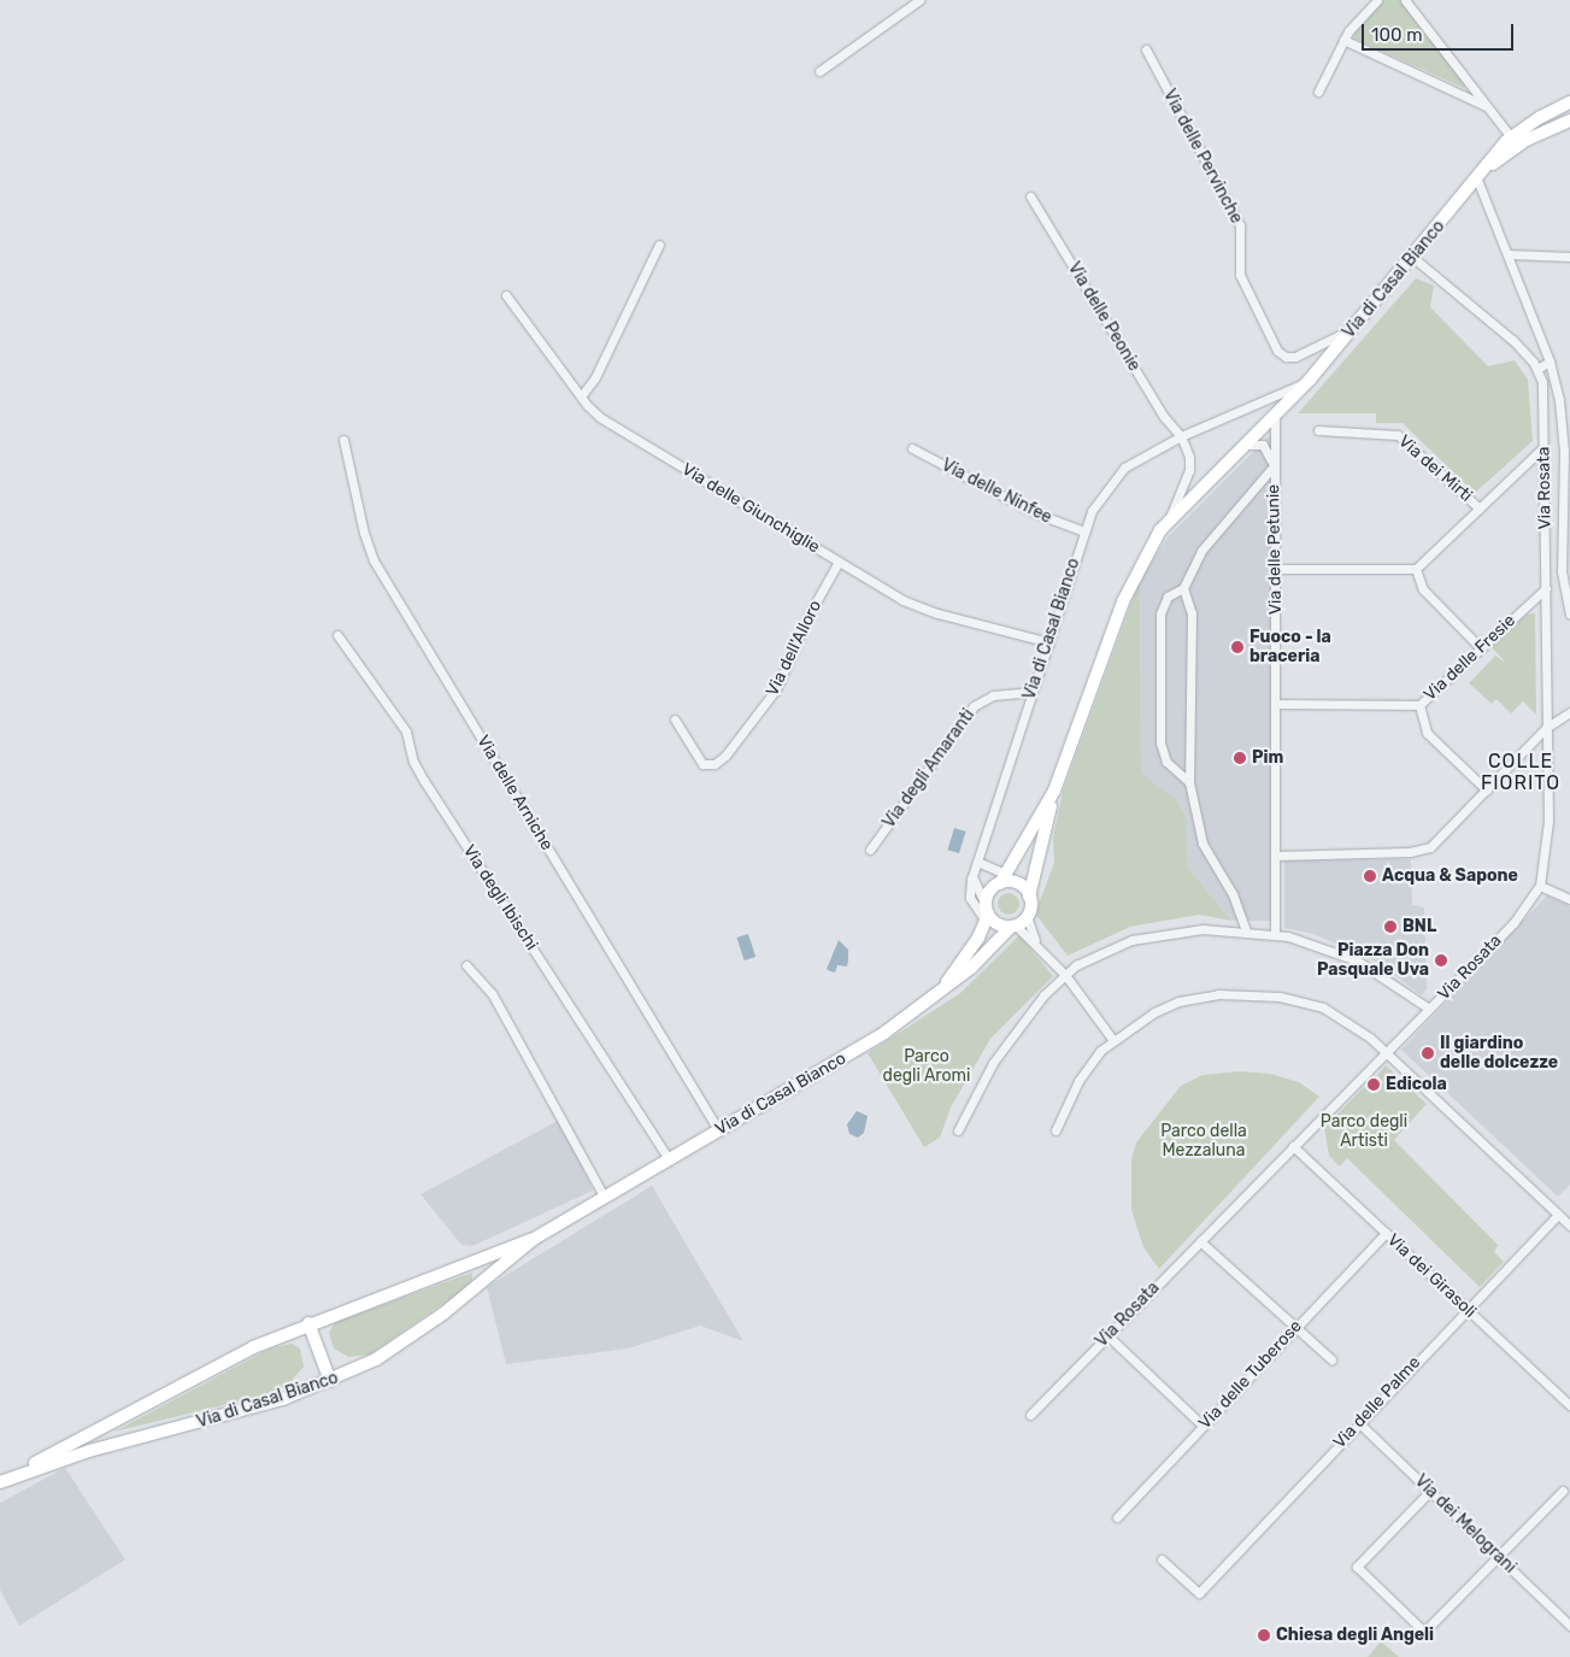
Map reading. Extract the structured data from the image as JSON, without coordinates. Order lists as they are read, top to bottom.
{
  "streets": {
    "main road": ["Via di Casal Bianco"],
    "street": [
      "Via delle Pervinche",
      "Via delle Peonie",
      "Via dei Mirti",
      "Via Rosata",
      "Via delle Ninfee",
      "Via delle Giunchiglie",
      "Via delle Petunie",
      "Via dell'Alloro",
      "Via delle Fresie",
      "Via degli Amaranti",
      "Via delle Arniche",
      "Via degli Ibischi",
      "Via dei Girasoli",
      "Via delle Tuberose",
      "Via delle Palme",
      "Via dei Melograni"
    ]
  },
  "crossings": [
    ["Via delle Pervinche", "Via di Casal Bianco"],
    ["Via di Casal Bianco", "Via delle Peonie"],
    ["Via di Casal Bianco", "Via Rosata"],
    ["Via di Casal Bianco", "Via delle Ninfee"],
    ["Via di Casal Bianco", "Via delle Giunchiglie"],
    ["Via di Casal Bianco", "Via delle Petunie"],
    ["Via di Casal Bianco", "Via degli Amaranti"],
    ["Via di Casal Bianco", "Via delle Arniche"],
    ["Via di Casal Bianco", "Via degli Ibischi"],
    ["Via Rosata", "Via delle Fresie"],
    ["Via Rosata", "Via dei Girasoli"],
    ["Via delle Giunchiglie", "Via dell'Alloro"],
    ["Via delle Petunie", "Via delle Fresie"],
    ["Via dei Girasoli", "Via delle Tuberose"],
    ["Via dei Girasoli", "Via delle Palme"],
    ["Via delle Palme", "Via dei Melograni"]
  ],
  "districts": ["COLLE FIORITO"],
  "parks": ["Parco degli Aromi", "Parco degli Artisti", "Parco della Mezzaluna"],
  "places": [
    "Fuoco - la braceria",
    "Pim",
    "Acqua & Sapone",
    "BNL",
    "Piazza Don Pasquale Uva",
    "Il giardino delle dolcezze",
    "Edicola",
    "Chiesa degli Angeli"
  ],
  "scale_bar": "100 m"
}
